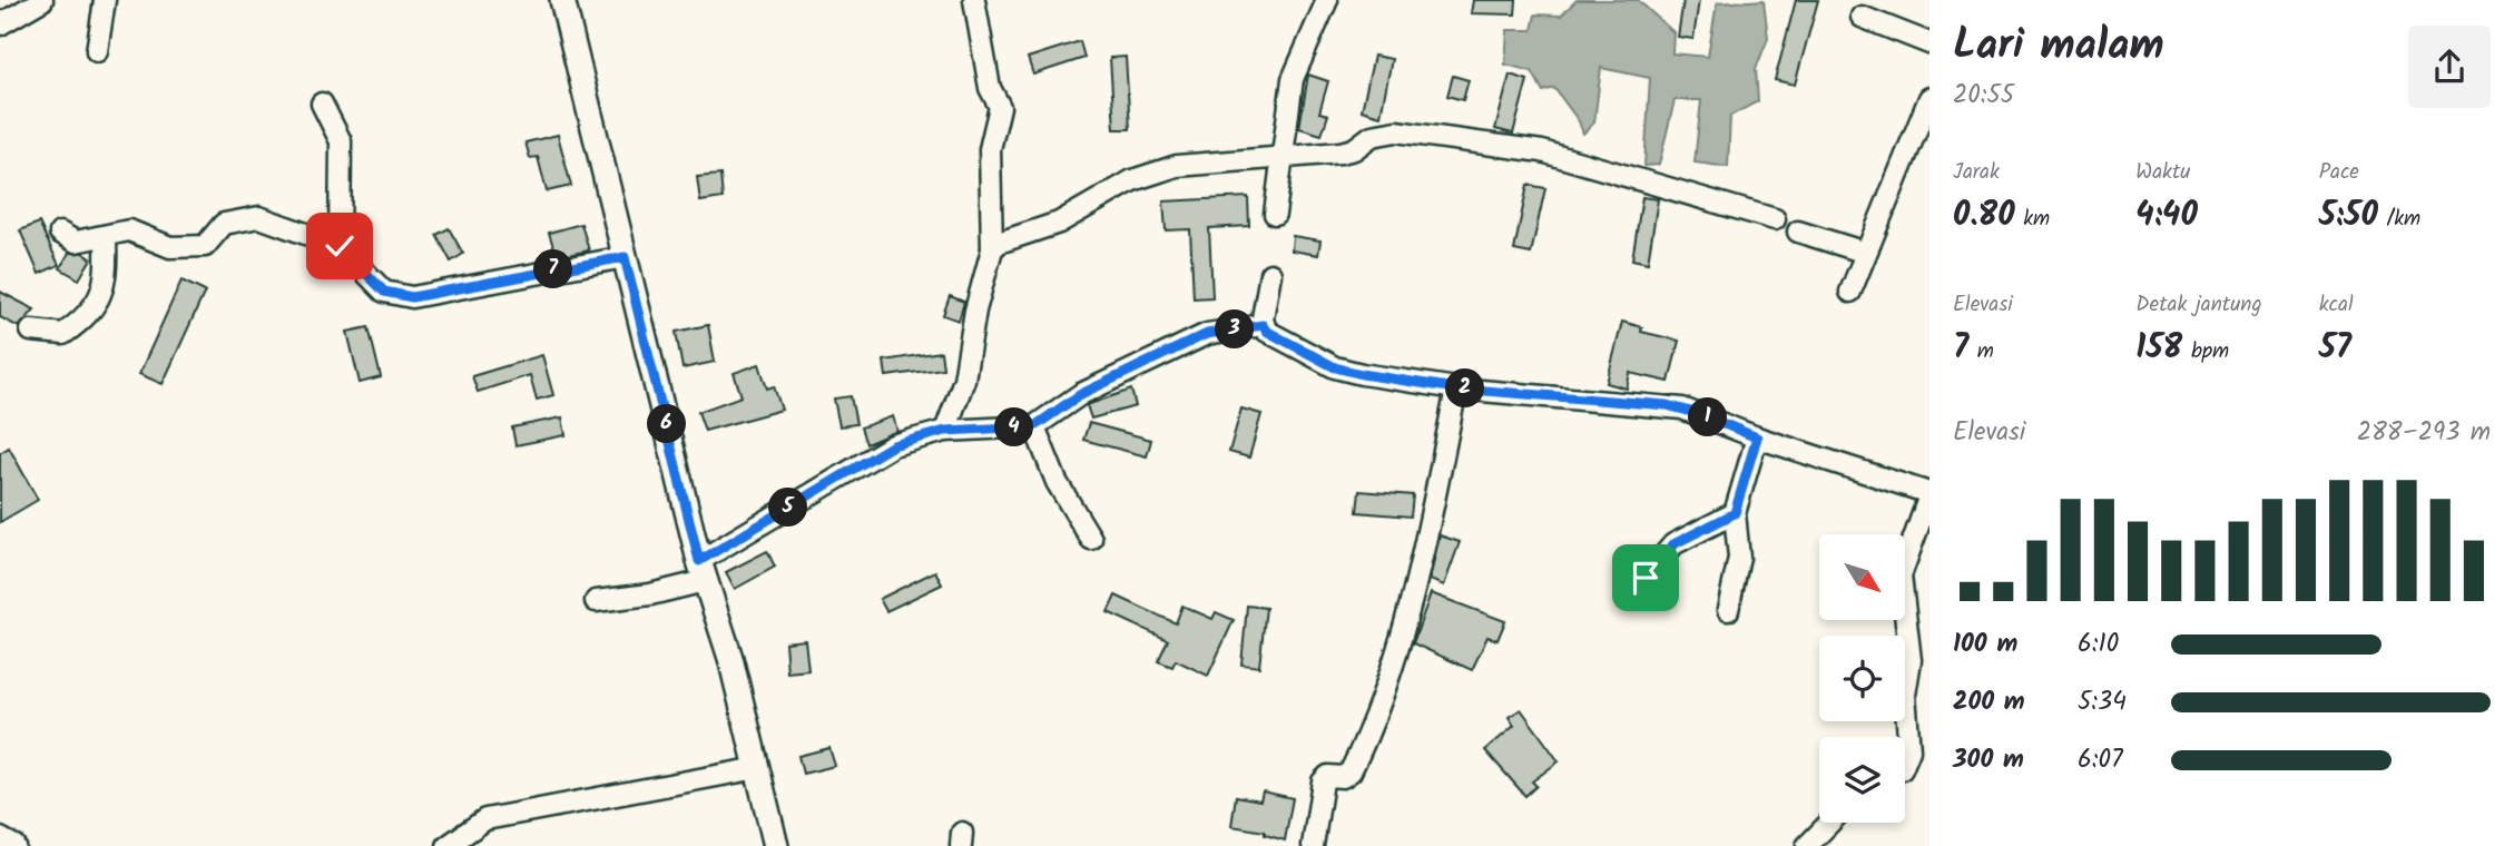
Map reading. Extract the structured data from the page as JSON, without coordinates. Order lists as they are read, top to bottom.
{
  "north": "bottom right",
  "page": {
    "heading": ["Lari malam", "20:55"],
    "stats": [
      ["Jarak", "0.80 km"],
      ["Waktu", "4:40"],
      ["Pace", "5:50 /km"],
      ["Elevasi", "7 m"],
      ["Detak jantung", "158 bpm"],
      ["kcal", "57"]
    ],
    "pins": [
      "7",
      "3",
      "2",
      "1",
      "6",
      "4",
      "5"
    ],
    "chart": ["Elevasi", "288–293 m"],
    "list": [
      {
        "name": "100 m",
        "note": "6:10"
      },
      {
        "name": "200 m",
        "note": "5:34"
      },
      {
        "name": "300 m",
        "note": "6:07"
      }
    ]
  }
}
